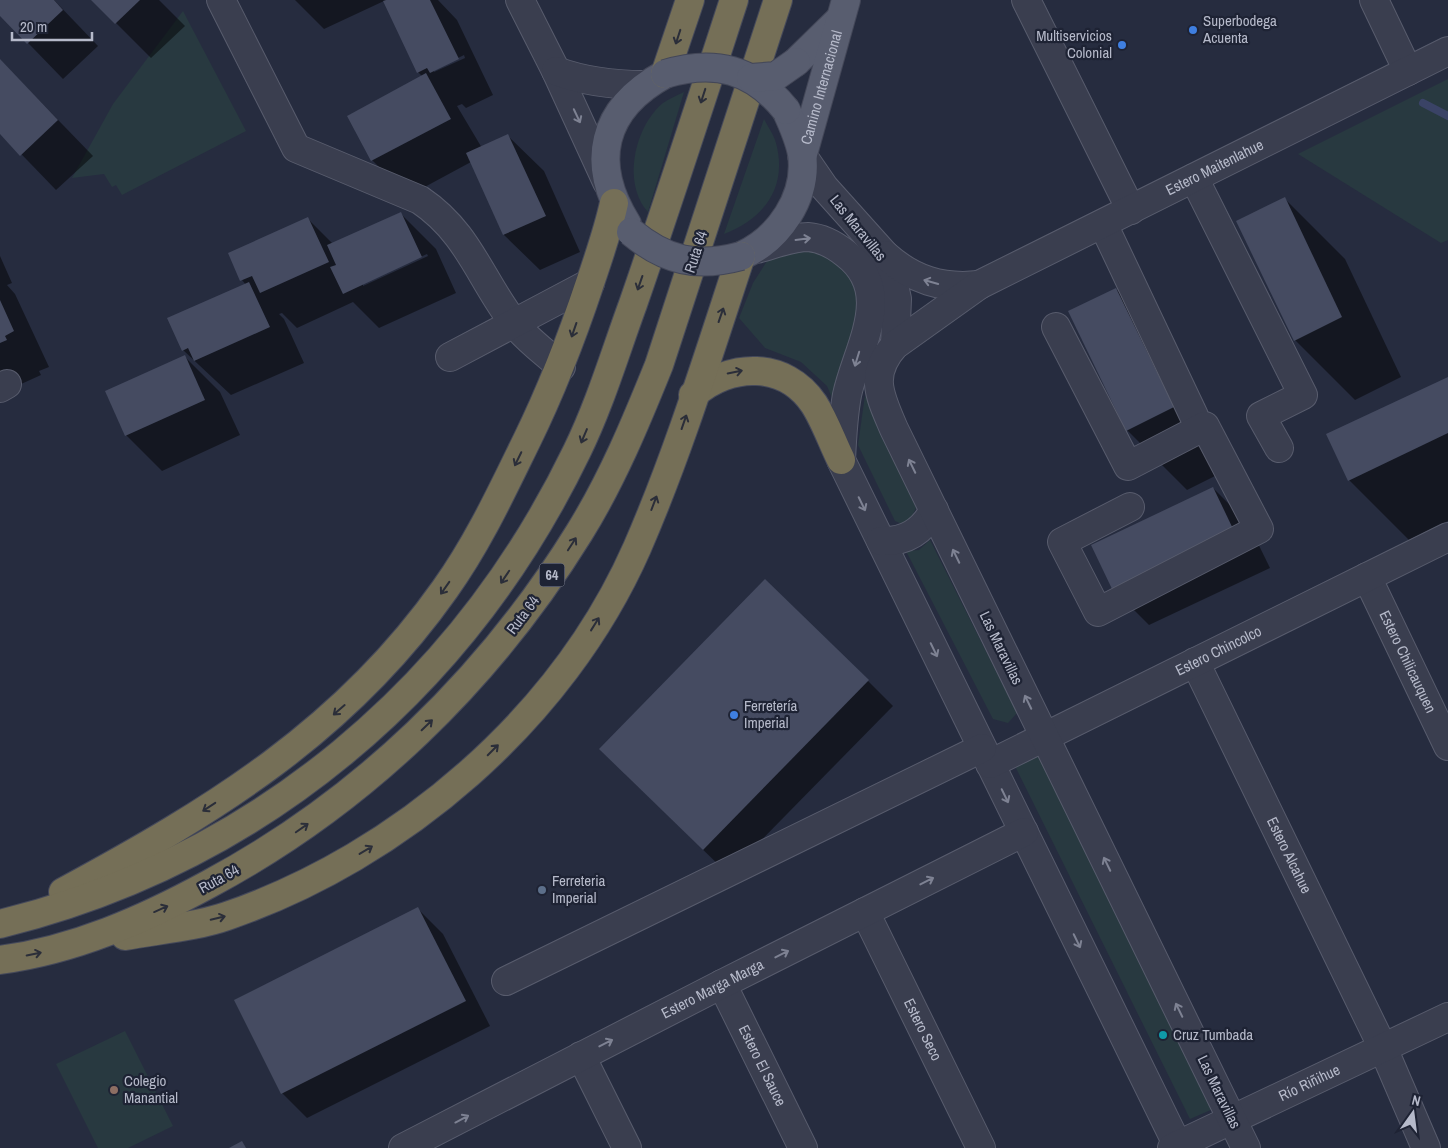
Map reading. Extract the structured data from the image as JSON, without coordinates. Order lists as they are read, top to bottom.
{
  "streets": {
    "highway": ["Ruta 64", "64"],
    "main road": ["Camino Internacional"],
    "street": [
      "Estero Maitenlahue",
      "Las Maravillas",
      "Estero Chincolco",
      "Estero Chilicauquen",
      "Estero Alcahue",
      "Estero Marga Marga",
      "Estero Seco",
      "Estero El Sauce",
      "Río Riñihue"
    ]
  },
  "crossings": [
    ["Camino Internacional", "Las Maravillas"],
    ["Estero Maitenlahue", "Las Maravillas"],
    ["Las Maravillas", "Estero Chincolco"],
    ["Las Maravillas", "Río Riñihue"],
    ["Estero Chincolco", "Estero Chilicauquen"],
    ["Estero Chincolco", "Estero Alcahue"],
    ["Estero Alcahue", "Río Riñihue"],
    ["Estero Marga Marga", "Estero Seco"],
    ["Estero Marga Marga", "Estero El Sauce"]
  ],
  "one_way": ["Estero Marga Marga"],
  "places": [
    "Superbodega Acuenta",
    "Multiservicios Colonial",
    "Ferretería Imperial",
    "Ferreteria Imperial",
    "Cruz Tumbada",
    "Colegio Manantial"
  ],
  "scale_bar": "20 m",
  "north": "top"
}
